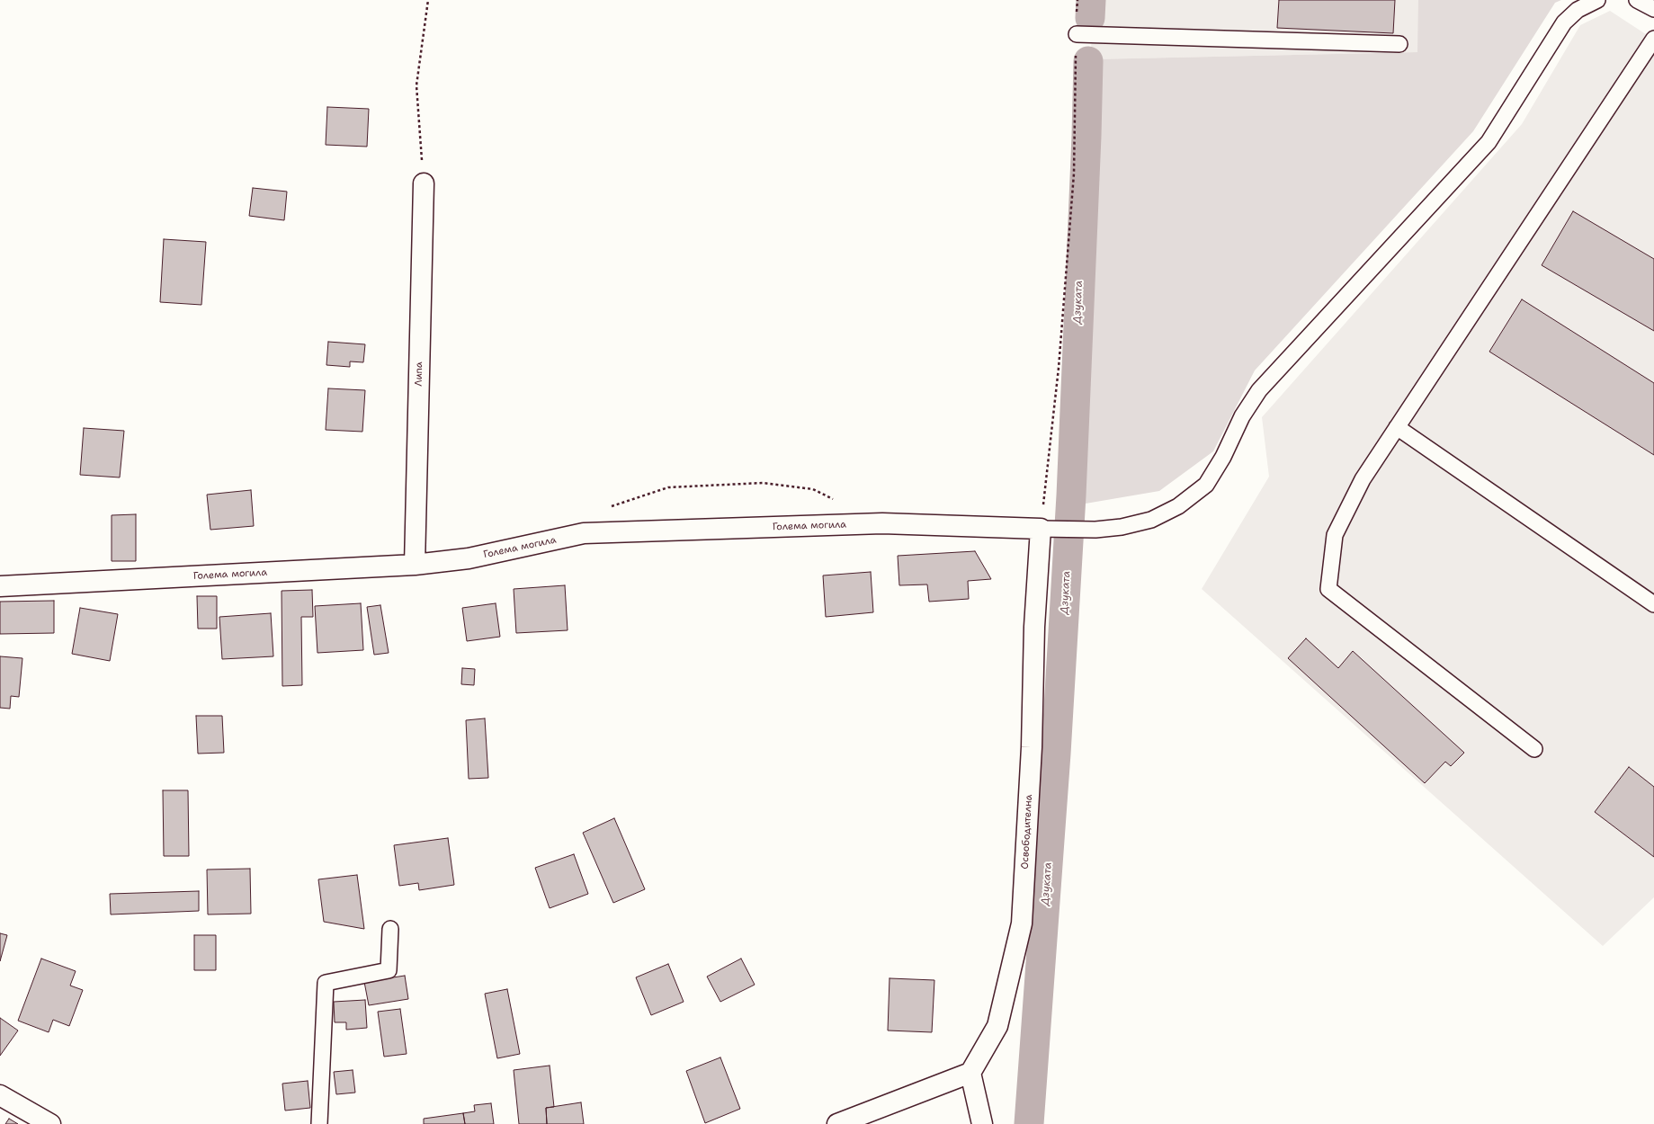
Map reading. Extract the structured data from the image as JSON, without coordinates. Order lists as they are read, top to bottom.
{
  "streets": {
    "street": ["Липа", "Голема могила", "Освободителна"]
  },
  "crossings": [
    ["Липа", "Голема могила"],
    ["Голема могила", "Освободителна"]
  ],
  "water": ["Дзуката"]
}
